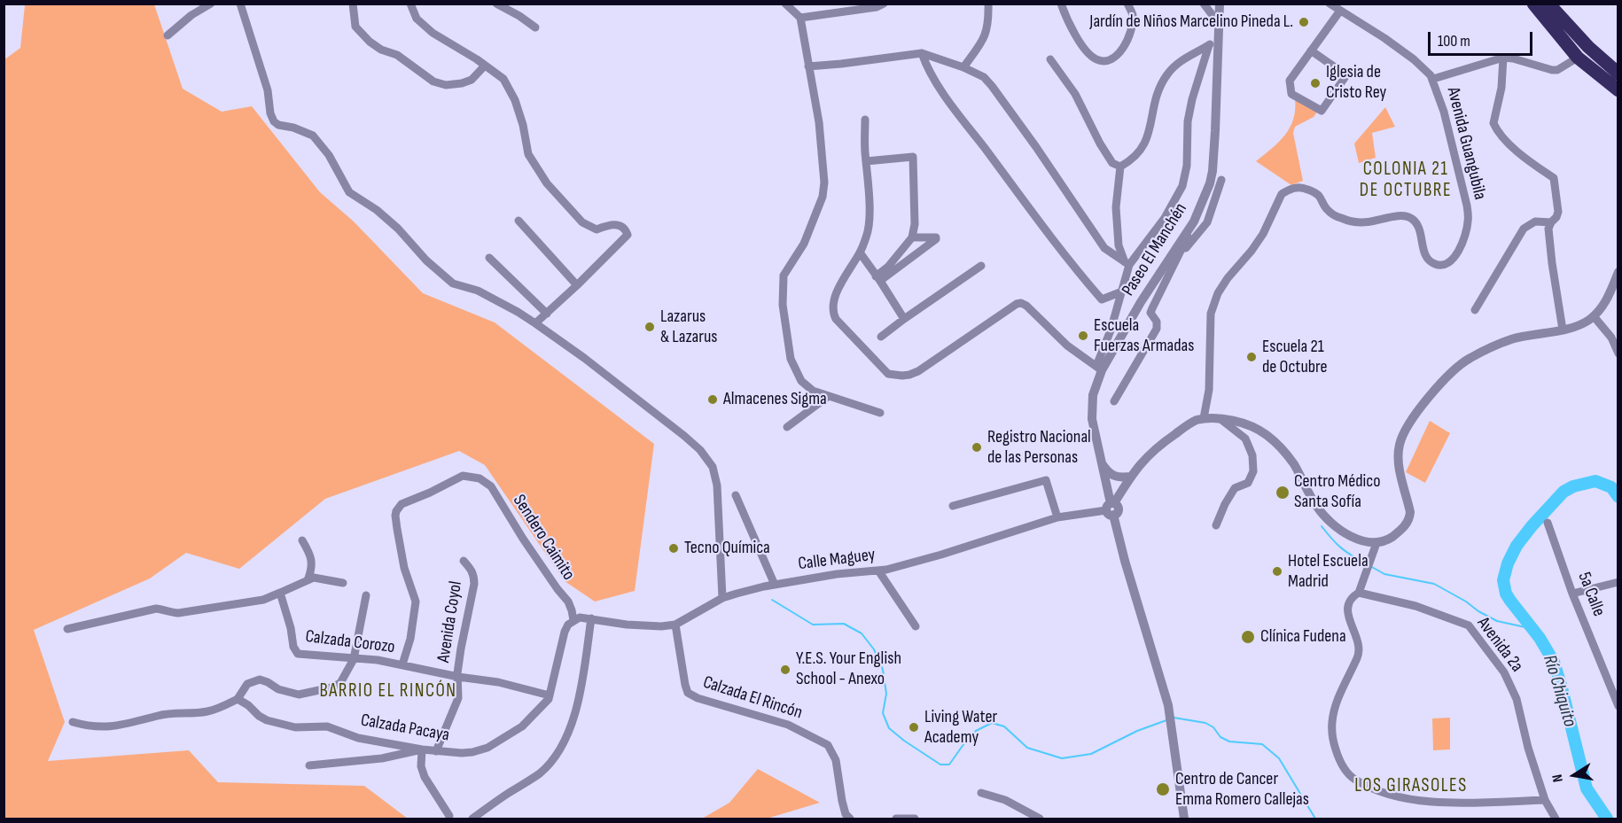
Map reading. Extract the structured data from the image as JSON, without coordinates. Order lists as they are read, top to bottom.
{
  "streets": {
    "street": [
      "Avenida Guangubila",
      "Paseo El Manchén",
      "Sendero Caimito",
      "Calle Maguey",
      "5a Calle",
      "Avenida Coyol",
      "Calzada Corozo",
      "Avenida 2a",
      "Calzada El Rincón",
      "Calzada Pacaya"
    ]
  },
  "crossings": [
    ["Paseo El Manchén", "Calle Maguey"],
    ["Sendero Caimito", "Calle Maguey"],
    ["Sendero Caimito", "Calzada Corozo"],
    ["Sendero Caimito", "Calzada Pacaya"],
    ["Calle Maguey", "Calzada El Rincón"],
    ["Calle Maguey", "Calzada Pacaya"],
    ["Avenida Coyol", "Calzada Corozo"],
    ["Avenida Coyol", "Calzada Pacaya"],
    ["Calzada Corozo", "Calzada Pacaya"]
  ],
  "districts": ["COLONIA 21 DE OCTUBRE", "BARRIO EL RINCÓN", "LOS GIRASOLES"],
  "water": ["Río Chiquito"],
  "places": [
    "Jardín de Niños Marcelino Pineda L.",
    "Iglesia de Cristo Rey",
    "Lazarus & Lazarus",
    "Escuela Fuerzas Armadas",
    "Escuela 21 de Octubre",
    "Almacenes Sigma",
    "Registro Nacional de las Personas",
    "Centro Médico Santa Sofía",
    "Tecno Química",
    "Hotel Escuela Madrid",
    "Clínica Fudena",
    "Y.E.S. Your English School - Anexo",
    "Living Water Academy",
    "Centro de Cancer Emma Romero Callejas"
  ],
  "scale_bar": "100 m",
  "north": "left"
}
